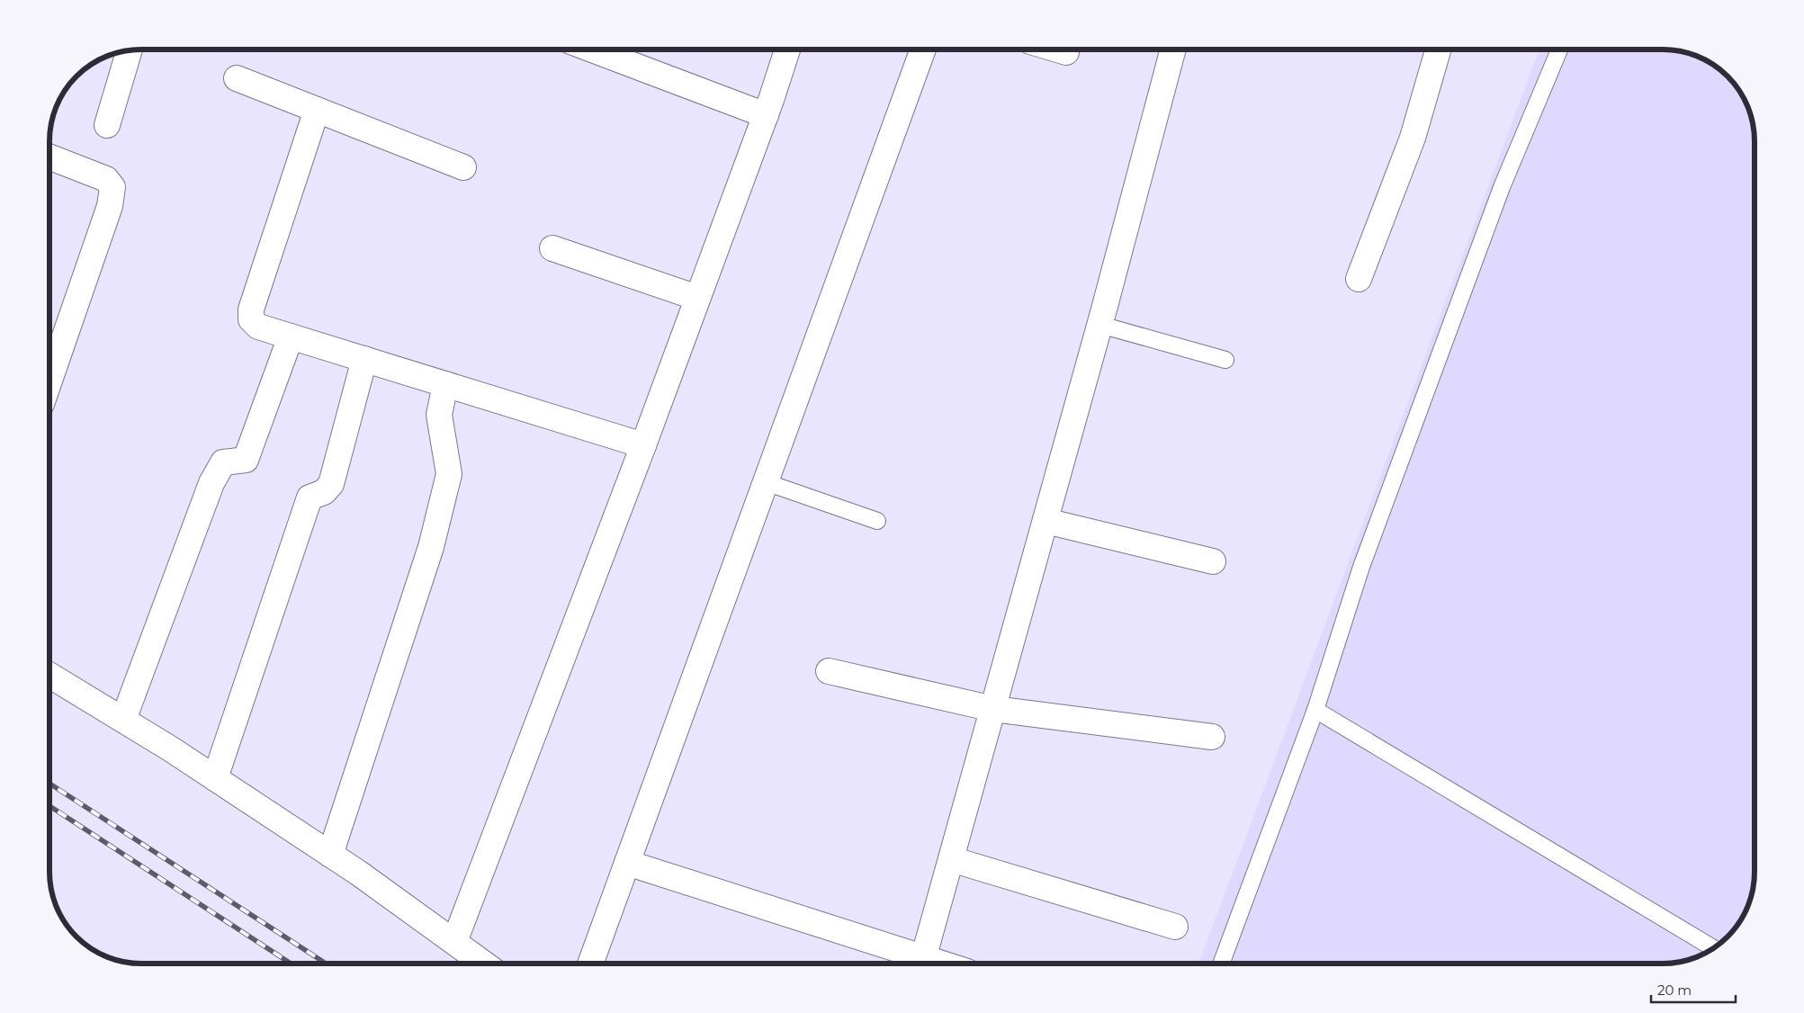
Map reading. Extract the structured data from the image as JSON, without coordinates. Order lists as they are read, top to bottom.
{
  "scale_bar": "20 m"
}
